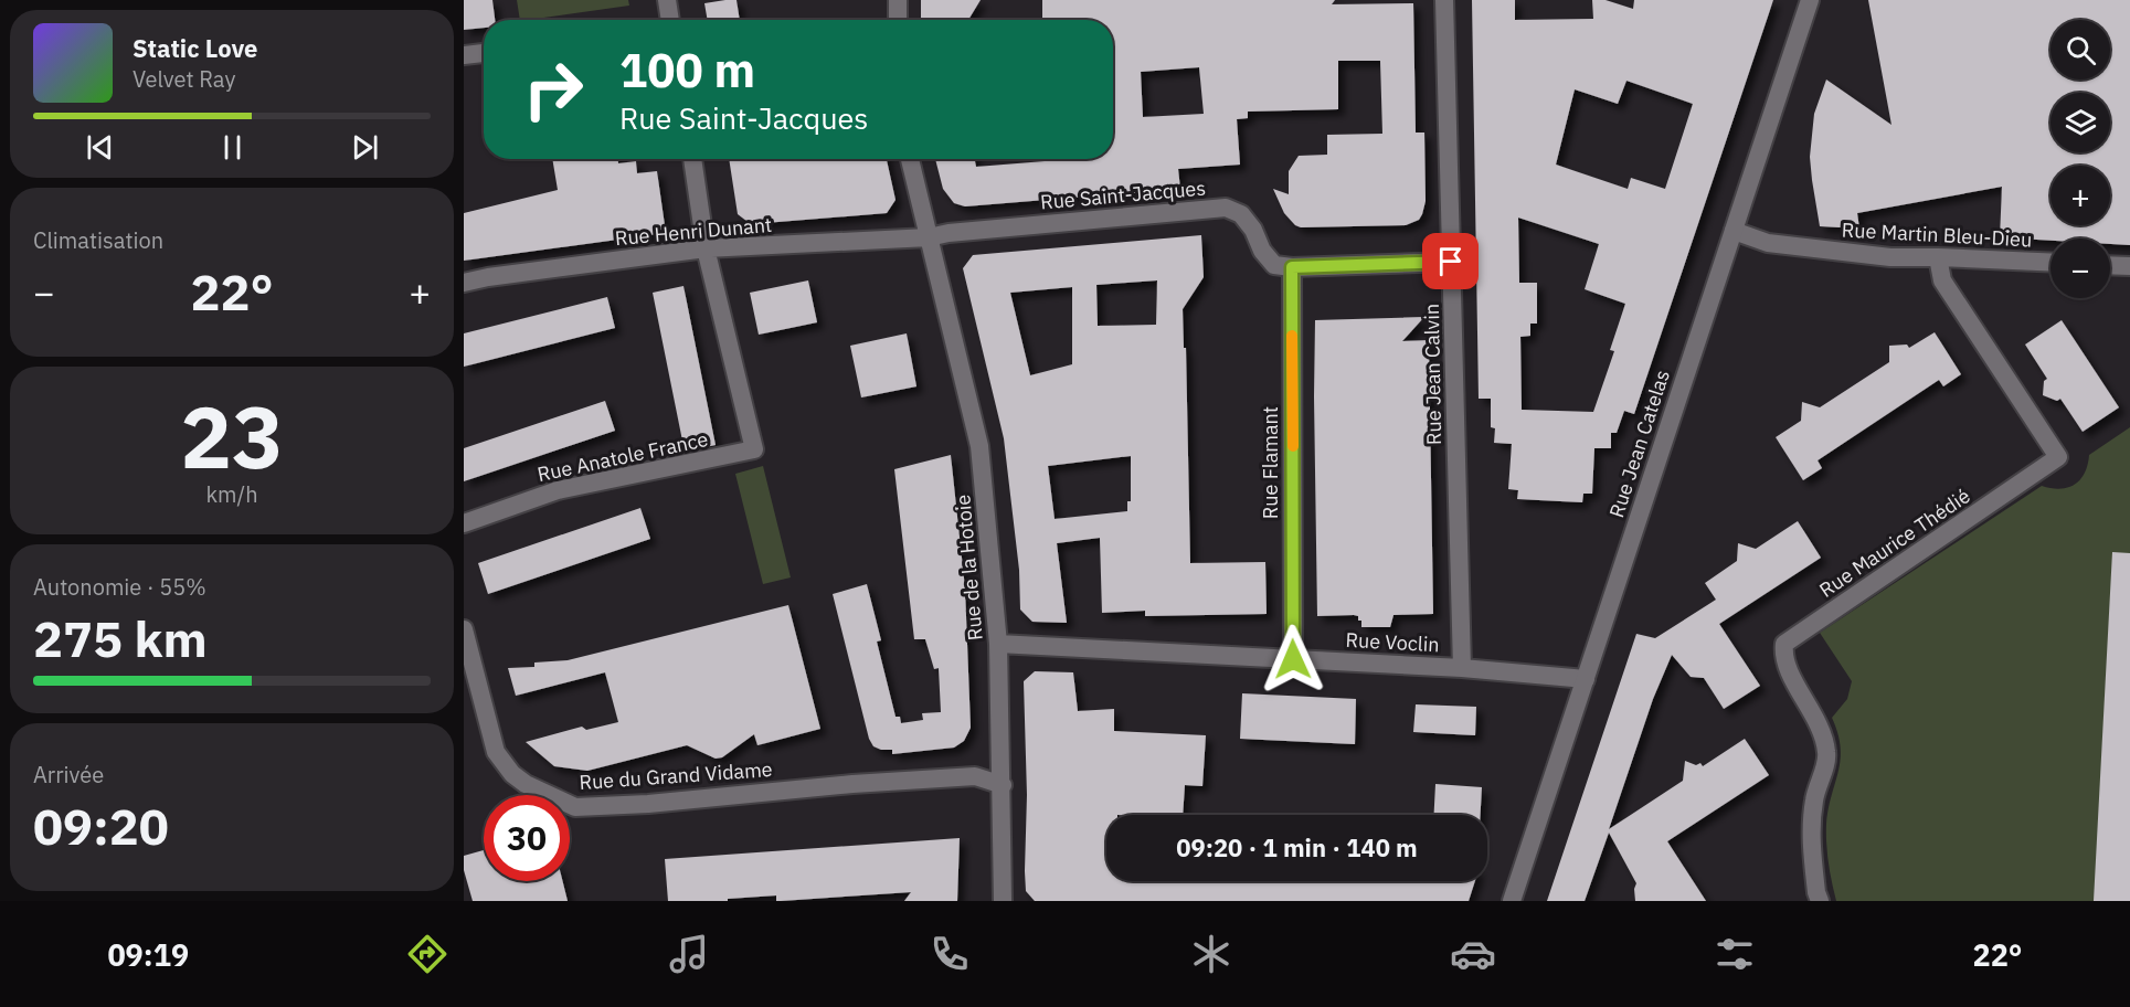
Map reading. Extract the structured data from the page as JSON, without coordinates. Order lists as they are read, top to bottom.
{
  "streets": {
    "street": [
      "Rue Saint-Jacques",
      "Rue Henri Dunant",
      "Rue Martin Bleu-Dieu",
      "Rue Jean Calvin",
      "Rue Jean Catelas",
      "Rue Anatole France",
      "Rue Flamant",
      "Rue Maurice Thédié",
      "Rue de la Hotoie",
      "Rue Voclin",
      "Rue du Grand Vidame"
    ]
  },
  "crossings": [
    ["Rue Saint-Jacques", "Rue Henri Dunant"],
    ["Rue Saint-Jacques", "Rue Jean Calvin"],
    ["Rue Saint-Jacques", "Rue Flamant"],
    ["Rue Saint-Jacques", "Rue de la Hotoie"],
    ["Rue Henri Dunant", "Rue Anatole France"],
    ["Rue Henri Dunant", "Rue de la Hotoie"],
    ["Rue Martin Bleu-Dieu", "Rue Jean Catelas"],
    ["Rue Martin Bleu-Dieu", "Rue Maurice Thédié"],
    ["Rue Jean Calvin", "Rue Voclin"],
    ["Rue Jean Catelas", "Rue Voclin"],
    ["Rue Flamant", "Rue Voclin"],
    ["Rue de la Hotoie", "Rue Voclin"],
    ["Rue de la Hotoie", "Rue du Grand Vidame"]
  ],
  "page": {
    "map_buttons": ["+", "−"],
    "turn": ["100 m", "Rue Saint-Jacques"],
    "song": ["Static Love", "Velvet Ray"],
    "tile": [
      "Climatisation",
      ["23", "km/h"],
      ["Autonomie · 55%", "275 km"],
      ["Arrivée", "09:20"]
    ],
    "heat": ["−", "22°", "+"],
    "limit": "30",
    "trip": "09:20 · 1 min · 140 m",
    "tabs": ["09:19", "22°"]
  }
}
